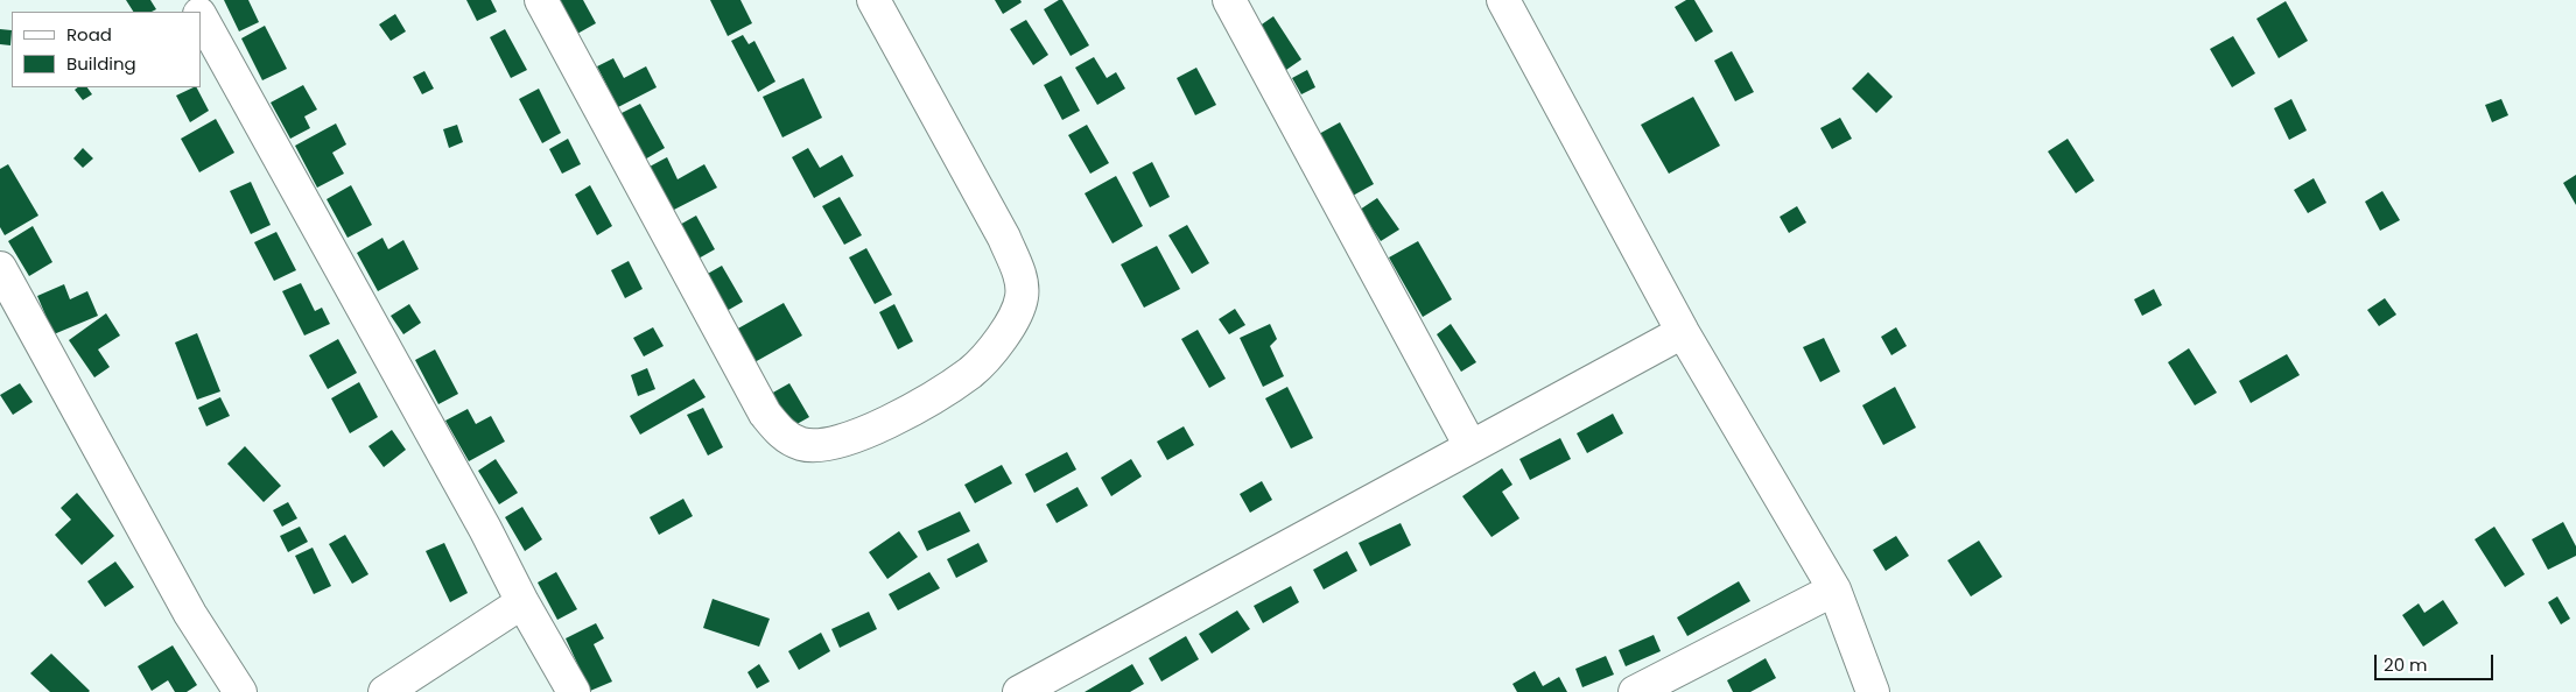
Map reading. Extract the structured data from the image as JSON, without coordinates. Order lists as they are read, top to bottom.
{
  "legend": ["Road", "Building"],
  "scale_bar": "20 m"
}
